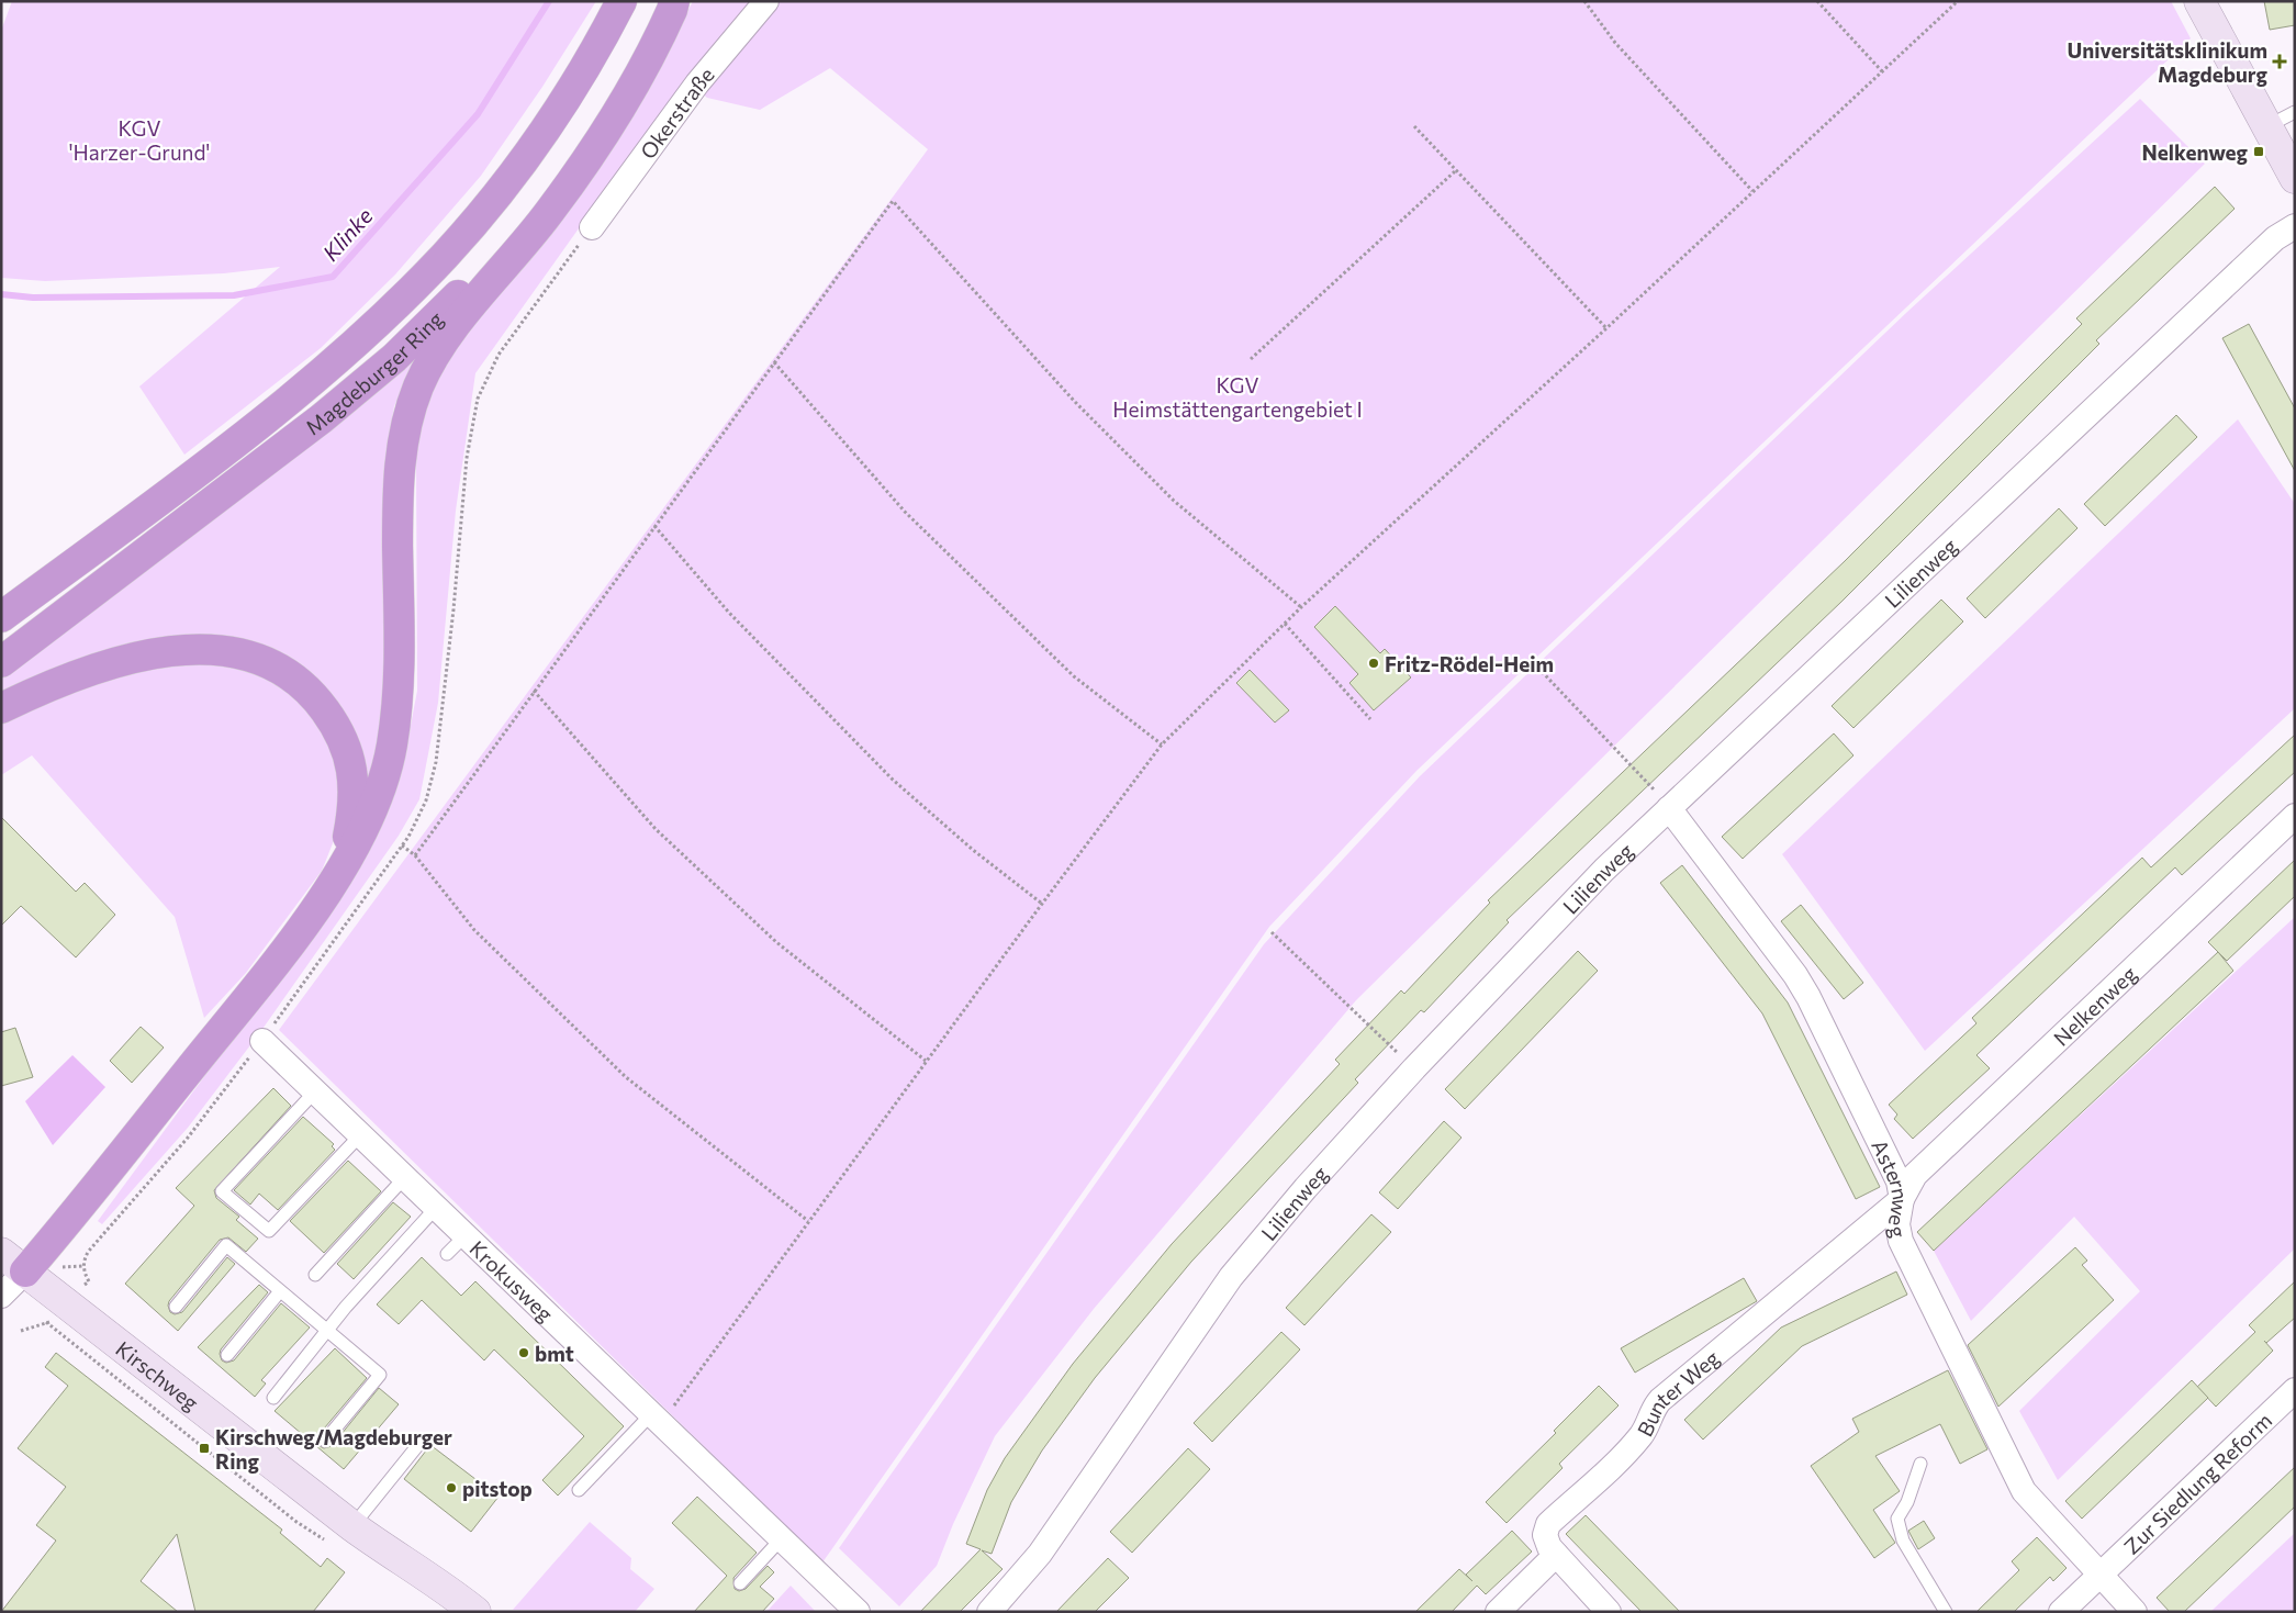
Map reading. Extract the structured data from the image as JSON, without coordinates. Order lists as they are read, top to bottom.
{
  "streets": {
    "highway": ["Magdeburger Ring"],
    "main road": ["Kirschweg"],
    "street": [
      "Okerstraße",
      "Lilienweg",
      "Nelkenweg",
      "Asternweg",
      "Krokusweg",
      "Bunter Weg",
      "Zur Siedlung Reform"
    ]
  },
  "crossings": [
    ["Lilienweg", "Asternweg"],
    ["Nelkenweg", "Asternweg"],
    ["Nelkenweg", "Bunter Weg"],
    ["Asternweg", "Bunter Weg"],
    ["Asternweg", "Zur Siedlung Reform"]
  ],
  "water": ["Klinke"],
  "parks": ["KGV 'Harzer-Grund'", "KGV Heimstättengartengebiet I"],
  "places": {
    "health": ["Universitätsklinikum Magdeburg"],
    "transit": ["Nelkenweg", "Kirschweg/Magdeburger Ring"],
    "other": ["Fritz-Rödel-Heim", "bmt", "pitstop"]
  }
}
